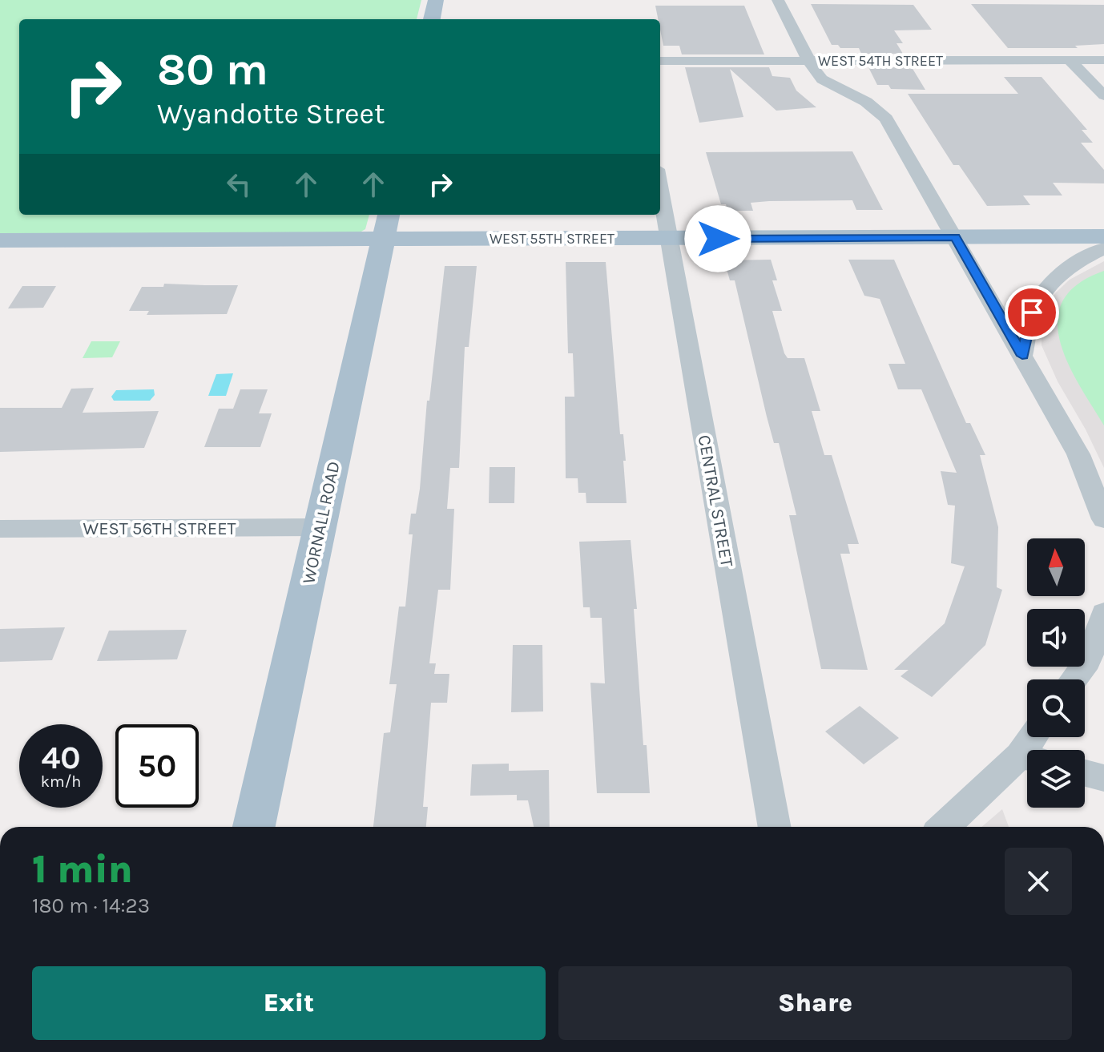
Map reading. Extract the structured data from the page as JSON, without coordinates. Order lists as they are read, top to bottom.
{
  "streets": {
    "main road": ["WEST 55TH STREET", "WORNALL ROAD"],
    "street": ["WEST 54TH STREET", "CENTRAL STREET", "WEST 56TH STREET"]
  },
  "crossings": [
    ["WEST 55TH STREET", "CENTRAL STREET"],
    ["WEST 55TH STREET", "WORNALL ROAD"],
    ["WORNALL ROAD", "WEST 56TH STREET"]
  ],
  "north": "top",
  "page": {
    "turn": ["80 m", "Wyandotte Street"],
    "speed": "40 km/h",
    "limit": "50",
    "heading": ["1 min", "180 m · 14:23"],
    "buttons": ["Exit", "Share"]
  }
}
